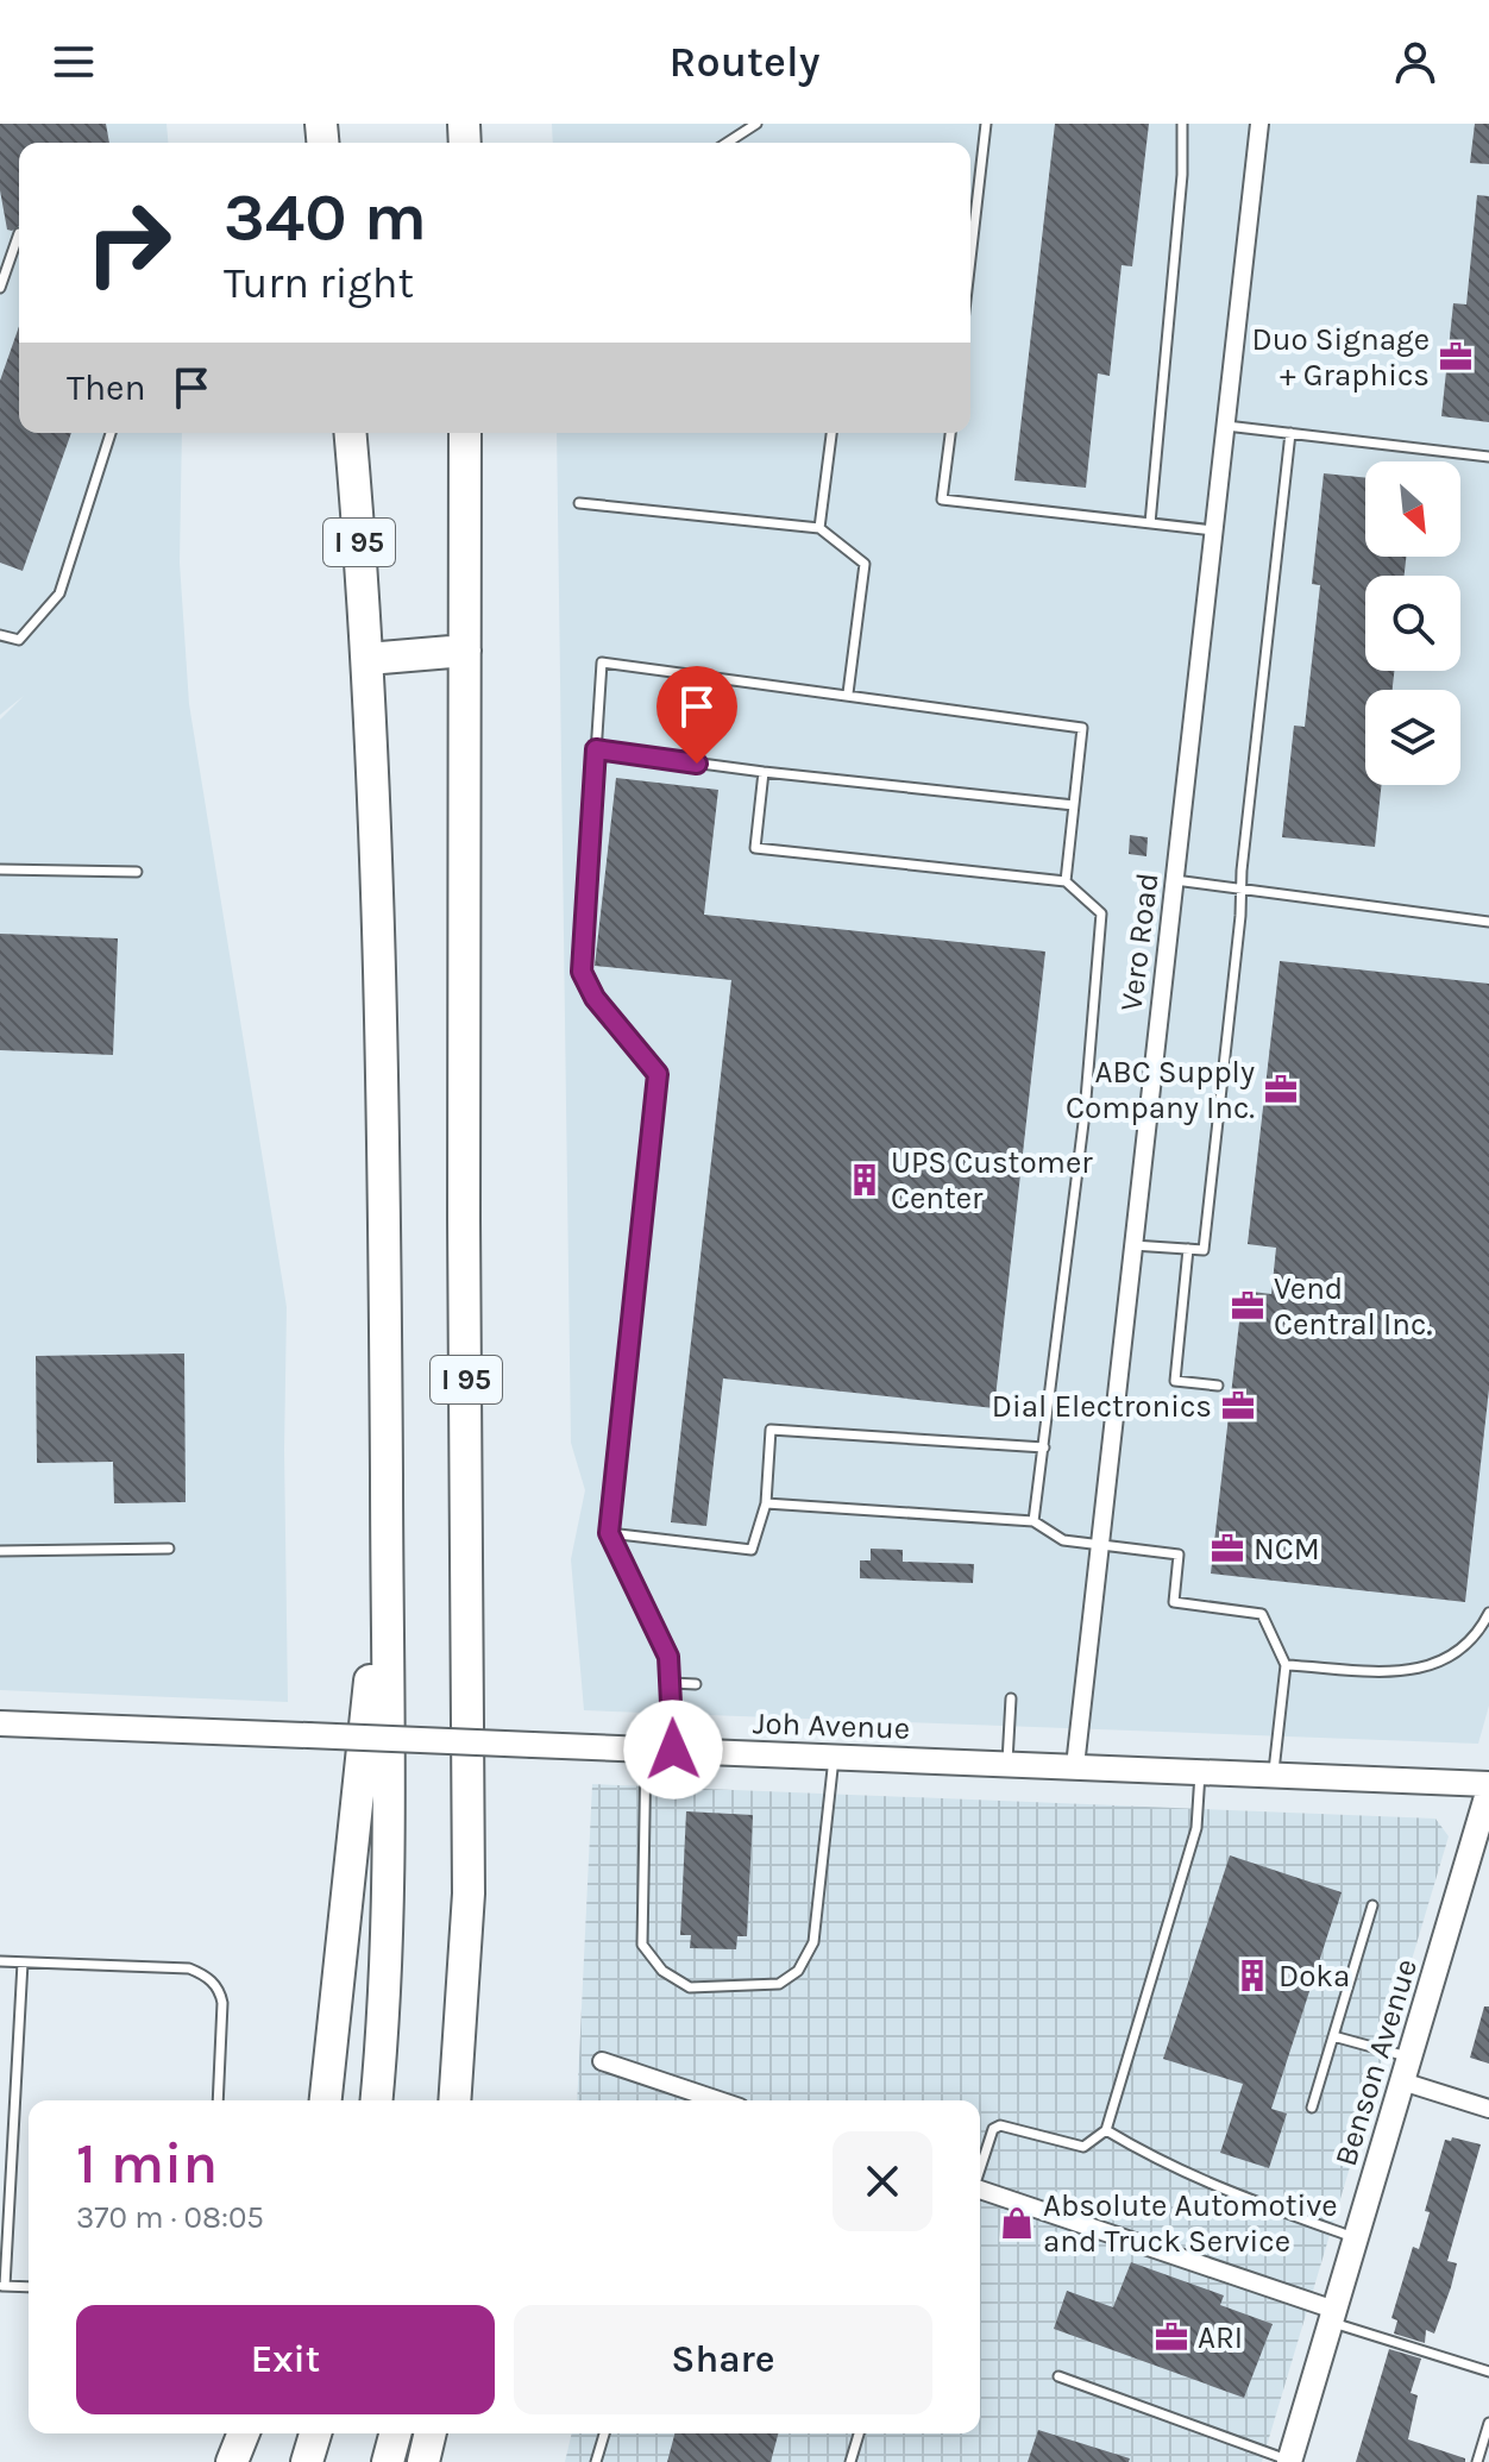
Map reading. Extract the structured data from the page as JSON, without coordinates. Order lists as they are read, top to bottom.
{
  "streets": {
    "highway": ["I 95"],
    "street": ["Vero Road", "Joh Avenue", "Benson Avenue"]
  },
  "crossings": [
    ["Vero Road", "Joh Avenue"],
    ["Joh Avenue", "Benson Avenue"]
  ],
  "places": {
    "office": [
      "Duo Signage + Graphics",
      "ABC Supply Company Inc.",
      "Vend Central Inc.",
      "Dial Electronics",
      "NCM",
      "ARI"
    ],
    "building": ["UPS Customer Center", "Doka"],
    "shop": ["Absolute Automotive and Truck Service"]
  },
  "north": "bottom right",
  "page": {
    "header": "Routely",
    "turn": ["340 m", "Turn right"],
    "then": "Then",
    "heading": ["1 min", "370 m · 08:05"],
    "buttons": ["Exit", "Share"]
  }
}
